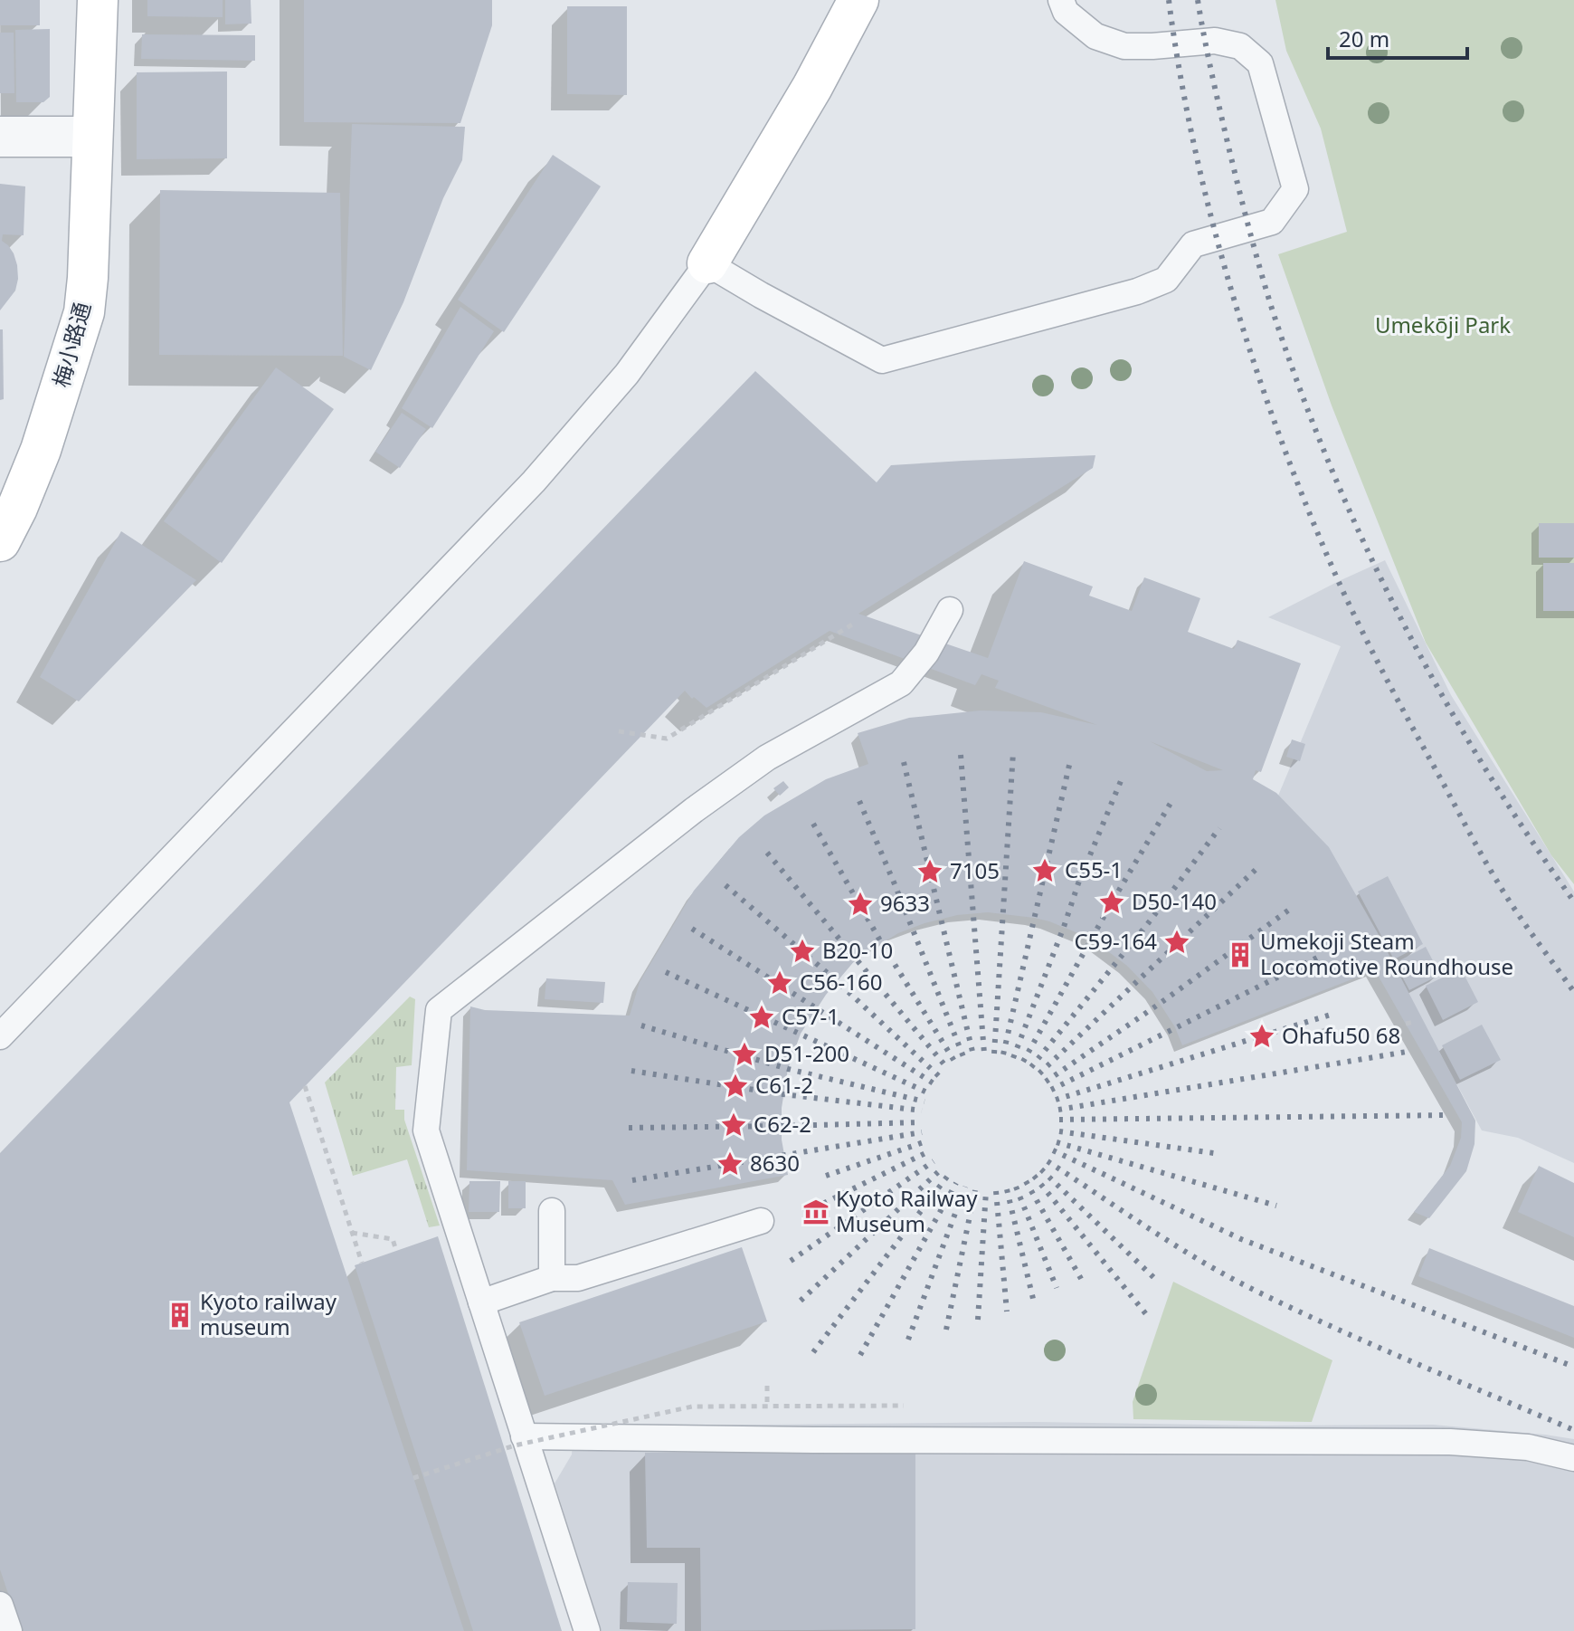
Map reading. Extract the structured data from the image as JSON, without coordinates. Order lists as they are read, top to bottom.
{
  "streets": {
    "street": ["梅小路通"]
  },
  "parks": ["Umekōji Park"],
  "places": {
    "place": [
      "C55-1",
      "7105",
      "D50-140",
      "9633",
      "C59-164",
      "B20-10",
      "C56-160",
      "C57-1",
      "Ohafu50 68",
      "D51-200",
      "C61-2",
      "C62-2",
      "8630"
    ],
    "building": ["Umekoji Steam Locomotive Roundhouse", "Kyoto railway museum"],
    "museum": ["Kyoto Railway Museum"]
  },
  "scale_bar": "20 m"
}
